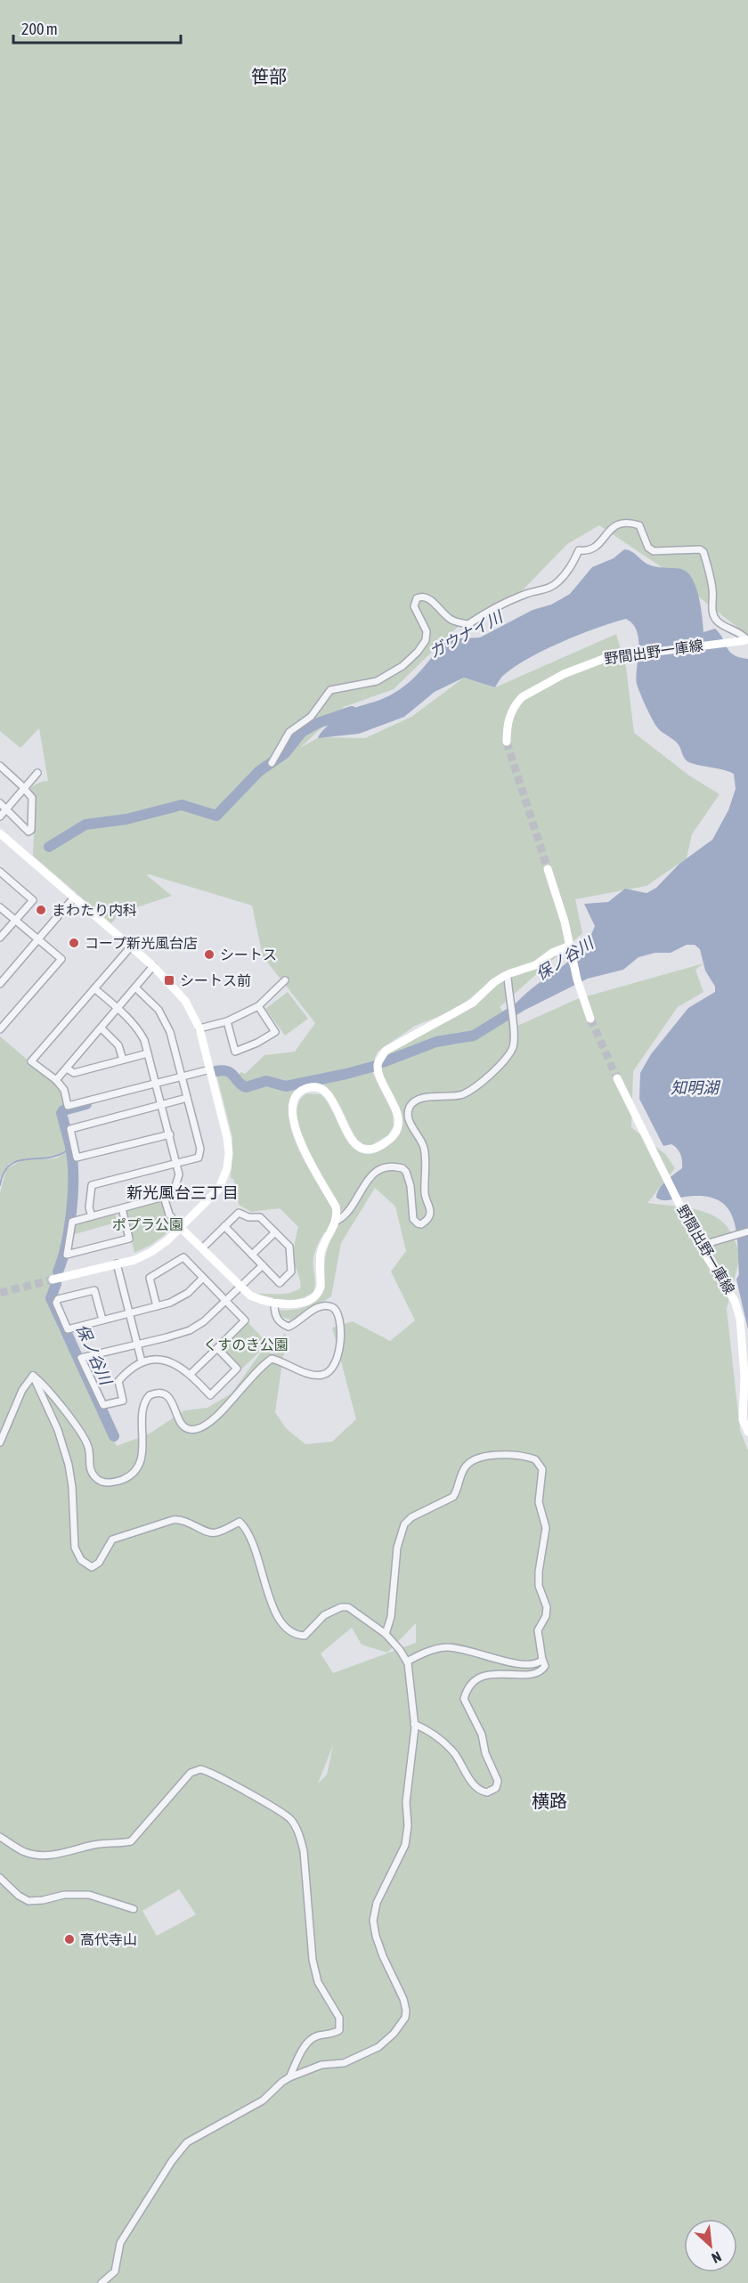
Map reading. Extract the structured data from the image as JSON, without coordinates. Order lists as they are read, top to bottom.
{
  "streets": {
    "street": ["野間出野一庫線"]
  },
  "districts": ["笹部", "新光風台三丁目", "横路"],
  "water": ["ガウナイ川", "保ノ谷川", "知明湖"],
  "parks": ["ポプラ公園", "くすのき公園"],
  "places": {
    "other": [
      "まわたり内科",
      "コープ新光風台店",
      "シートス",
      "高代寺山"
    ],
    "transit": ["シートス前"]
  },
  "scale_bar": "200 m",
  "north": "bottom right"
}
